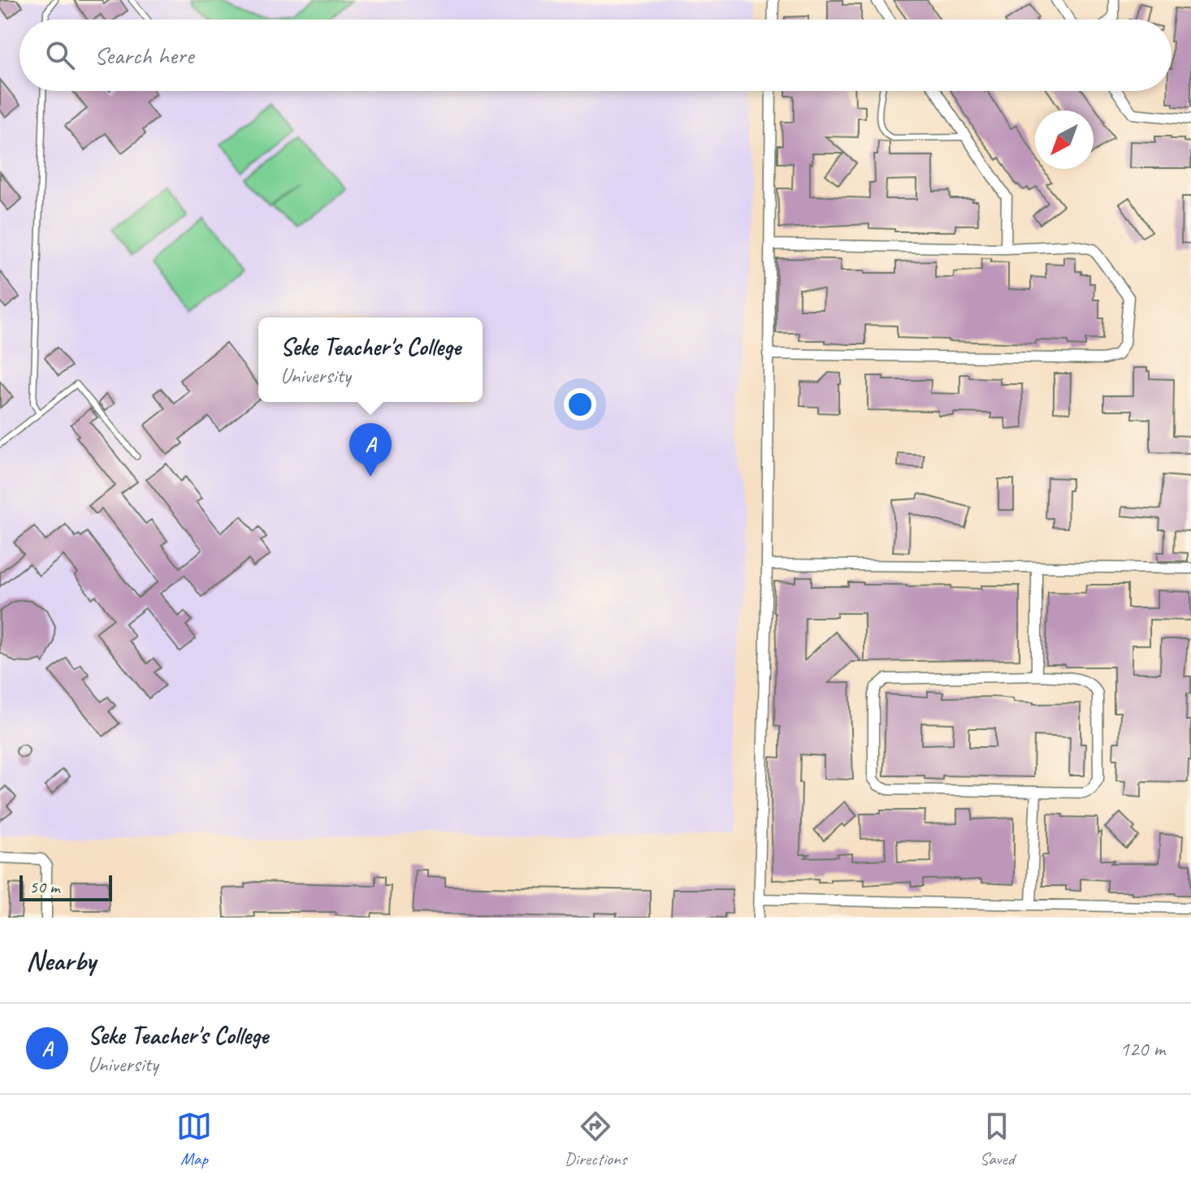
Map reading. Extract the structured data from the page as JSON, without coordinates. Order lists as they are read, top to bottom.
{
  "scale_bar": "50 m",
  "north": "bottom left",
  "page": {
    "search": "Search here",
    "popup": ["Seke Teacher's College", "University"],
    "pins": "A",
    "scale": "50 m",
    "heading": "Nearby",
    "list": [
      {
        "mark": "A",
        "name": "Seke Teacher's College",
        "note": "University",
        "value": "120 m"
      }
    ],
    "nav": ["Map", "Directions", "Saved"]
  }
}
